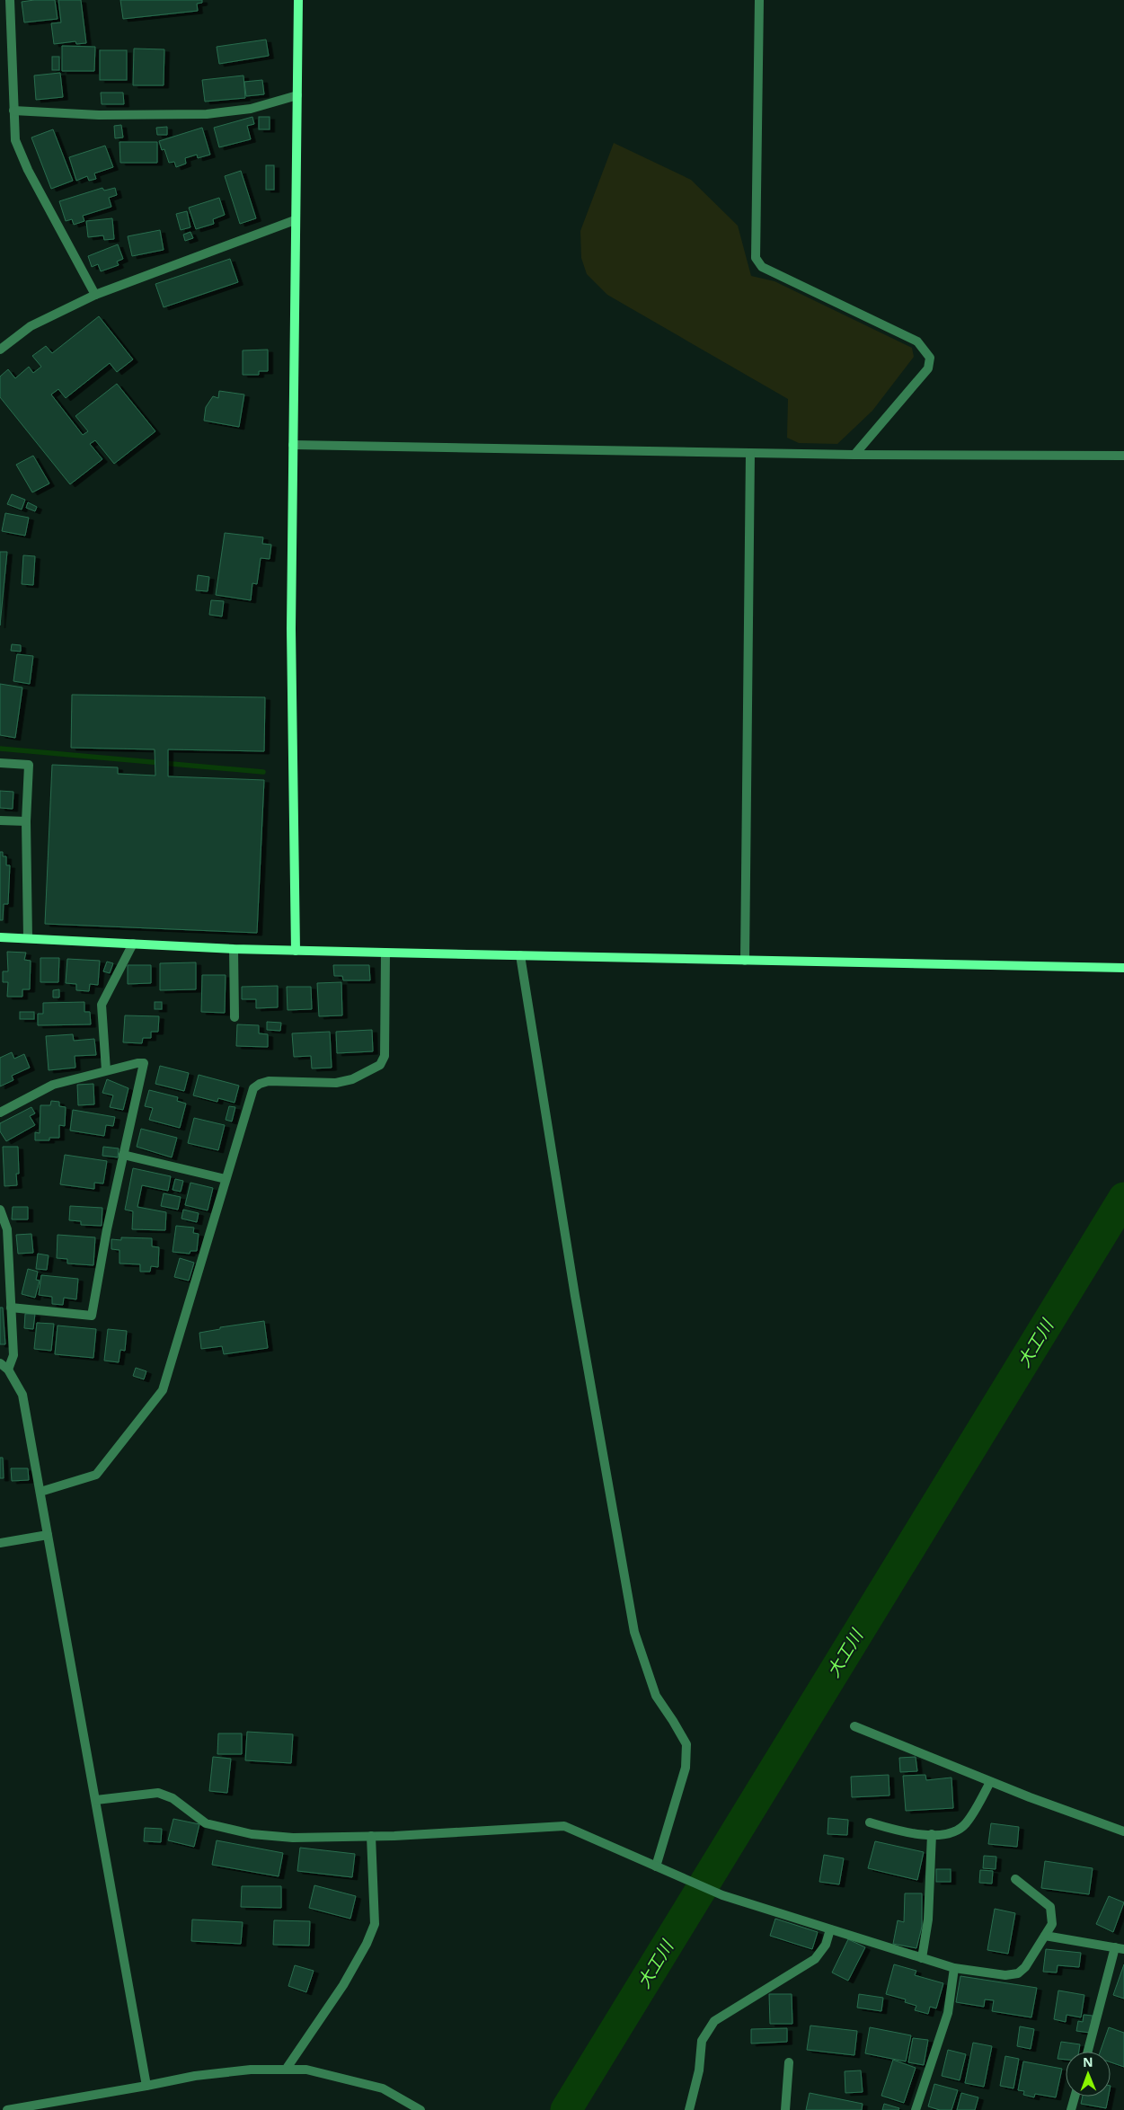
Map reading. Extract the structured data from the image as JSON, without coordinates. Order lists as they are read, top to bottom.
{
  "water": ["大工川"],
  "north": "top"
}
